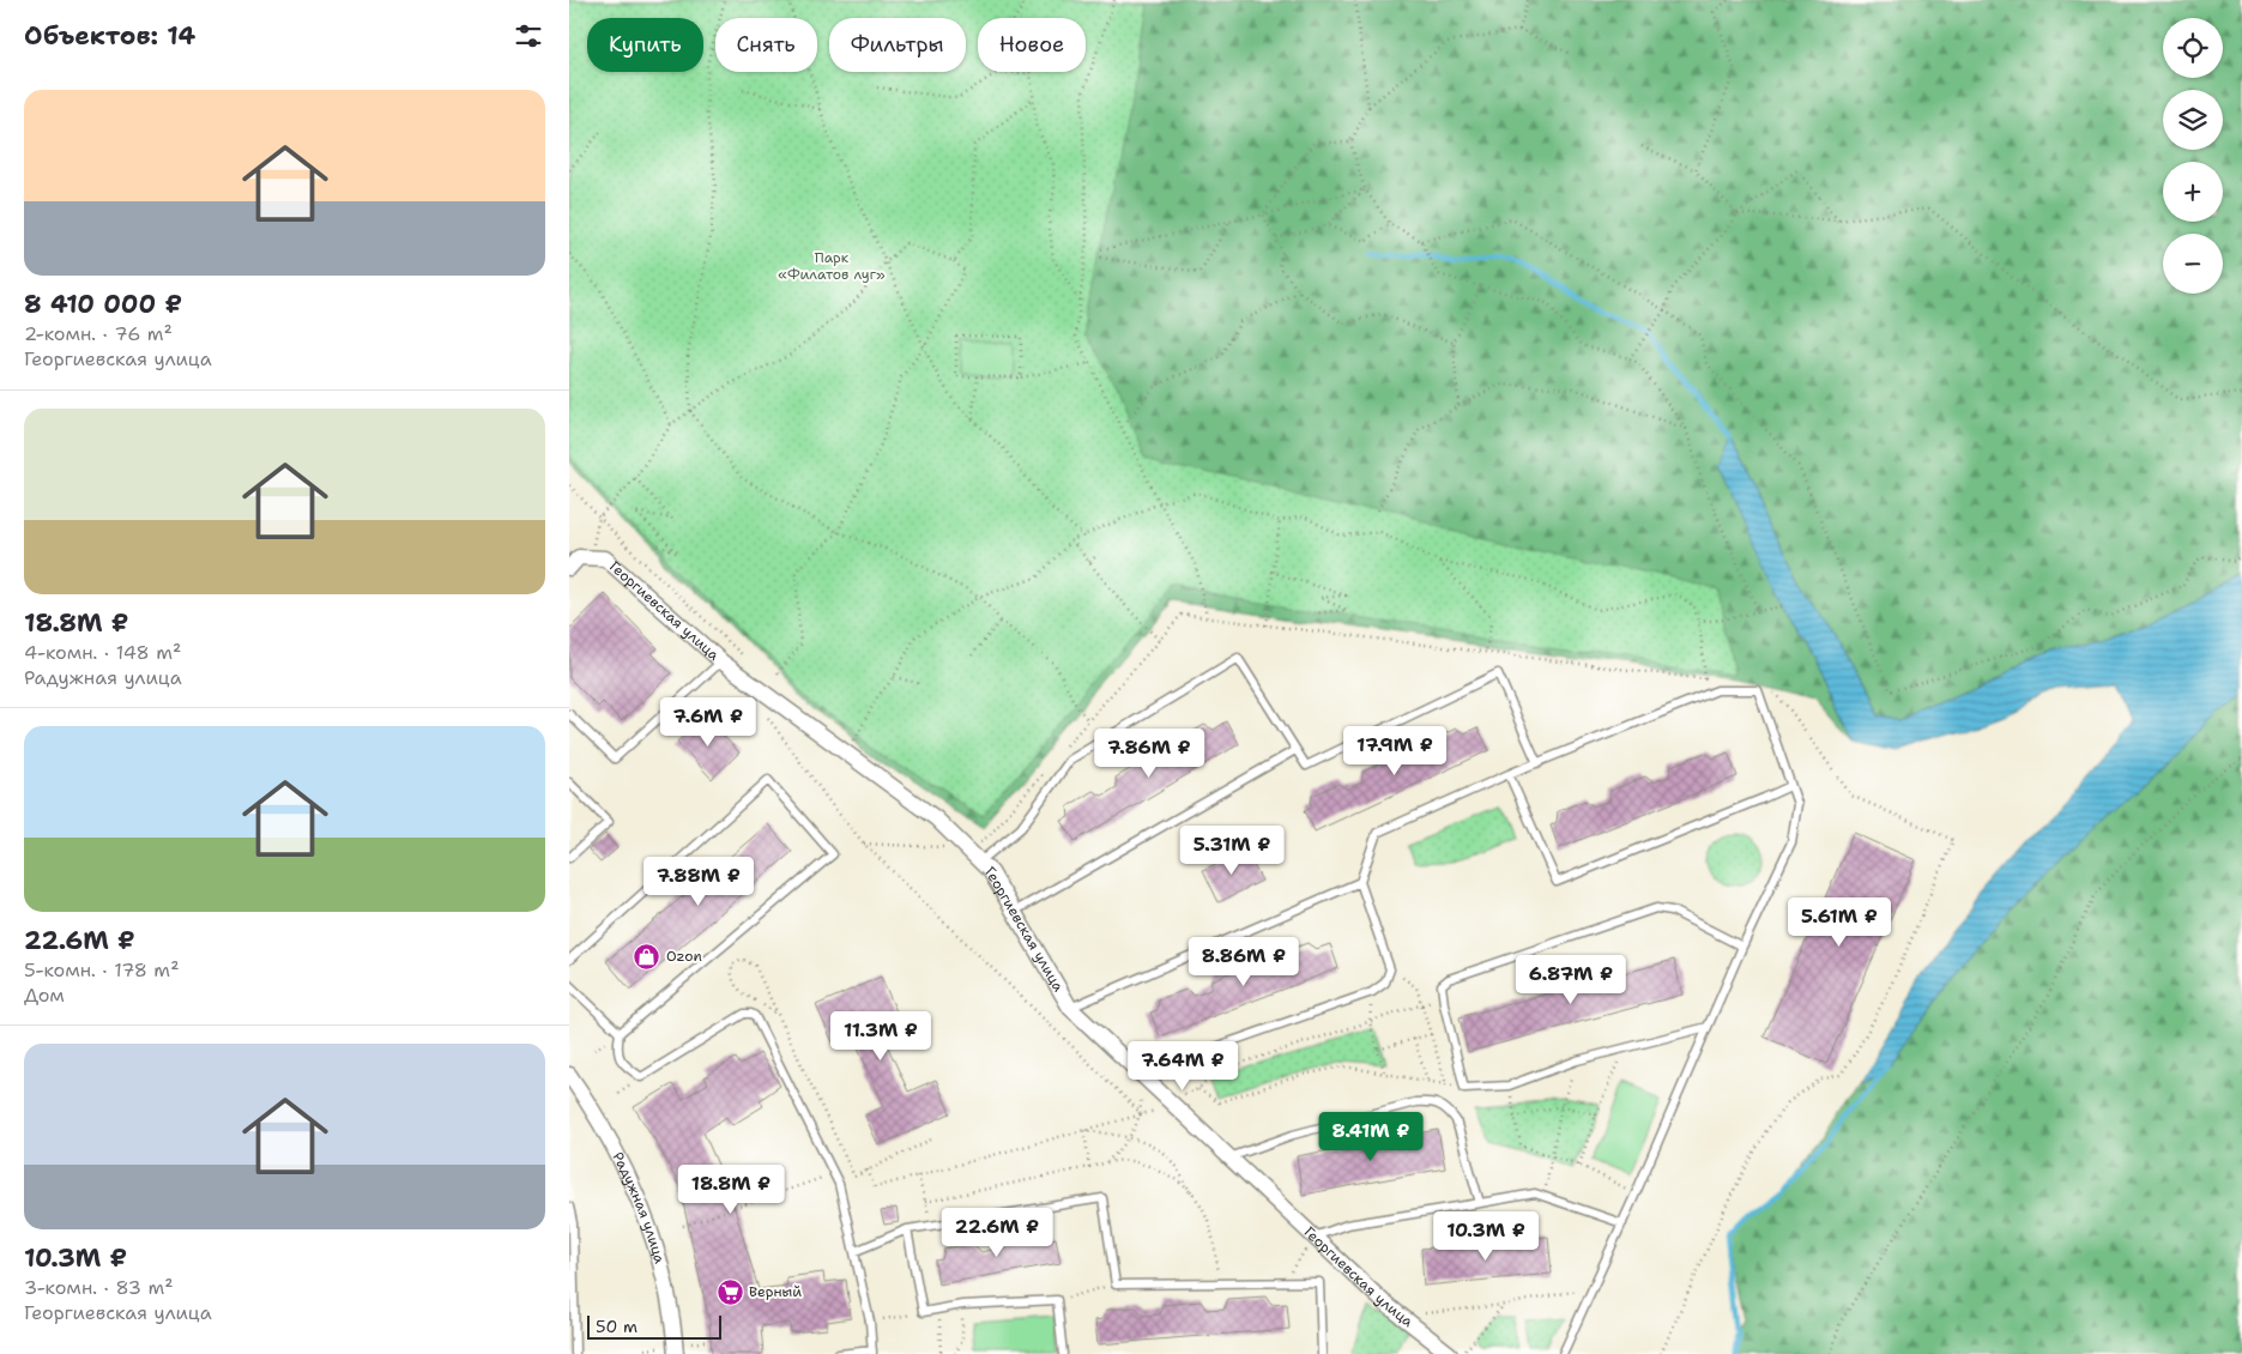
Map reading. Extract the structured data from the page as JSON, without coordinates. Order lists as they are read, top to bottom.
{
  "streets": {
    "street": ["Георгиевская улица", "Радужная улица"]
  },
  "parks": ["Парк «Филатов луг»"],
  "places": {
    "shop": ["Ozon"],
    "supermarket": ["Верный"]
  },
  "scale_bar": "50 m",
  "page": {
    "heading": "Объектов: 14",
    "map_buttons": ["+", "−"],
    "chip": [
      "Купить",
      "Снять",
      "Фильтры",
      "Новое"
    ],
    "list": [
      {
        "name": "8 410 000 ₽",
        "note": "2-комн. · 76 m² · Георгиевская улица"
      },
      {
        "name": "18.8M ₽",
        "note": "4-комн. · 148 m² · Радужная улица"
      },
      {
        "name": "22.6M ₽",
        "note": "5-комн. · 178 m² · Дом"
      },
      {
        "name": "10.3M ₽",
        "note": "3-комн. · 83 m² · Георгиевская улица"
      }
    ],
    "price": [
      "7.6M ₽",
      "17.9M ₽",
      "7.86M ₽",
      "5.31M ₽",
      "7.88M ₽",
      "5.61M ₽",
      "8.86M ₽",
      "6.87M ₽",
      "11.3M ₽",
      "7.64M ₽",
      "8.41M ₽",
      "18.8M ₽",
      "22.6M ₽",
      "10.3M ₽"
    ],
    "scale": "50 m"
  }
}
